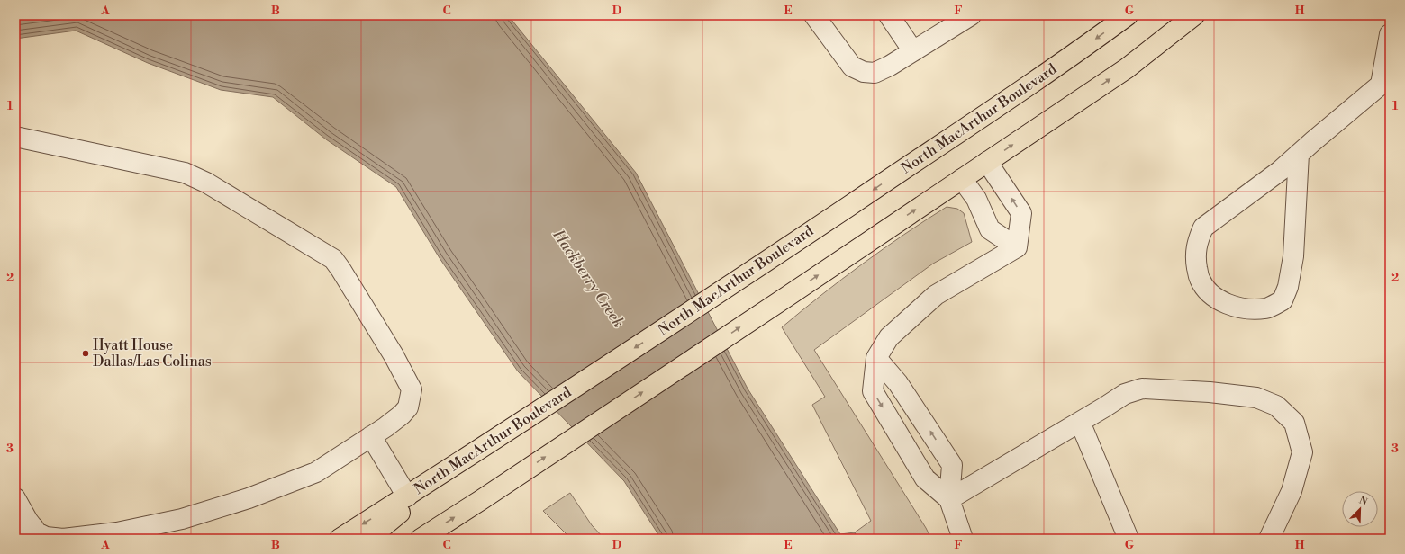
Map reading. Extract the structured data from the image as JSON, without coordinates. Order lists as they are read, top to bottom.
{
  "streets": {
    "main road": ["North MacArthur Boulevard"]
  },
  "water": ["Hackberry Creek"],
  "places": ["Hyatt House Dallas/Las Colinas"],
  "north": "top right",
  "grid": {
    "columns": [
      "A",
      "B",
      "C",
      "D",
      "E",
      "F",
      "G",
      "H"
    ],
    "rows": ["1", "2", "3"]
  }
}
